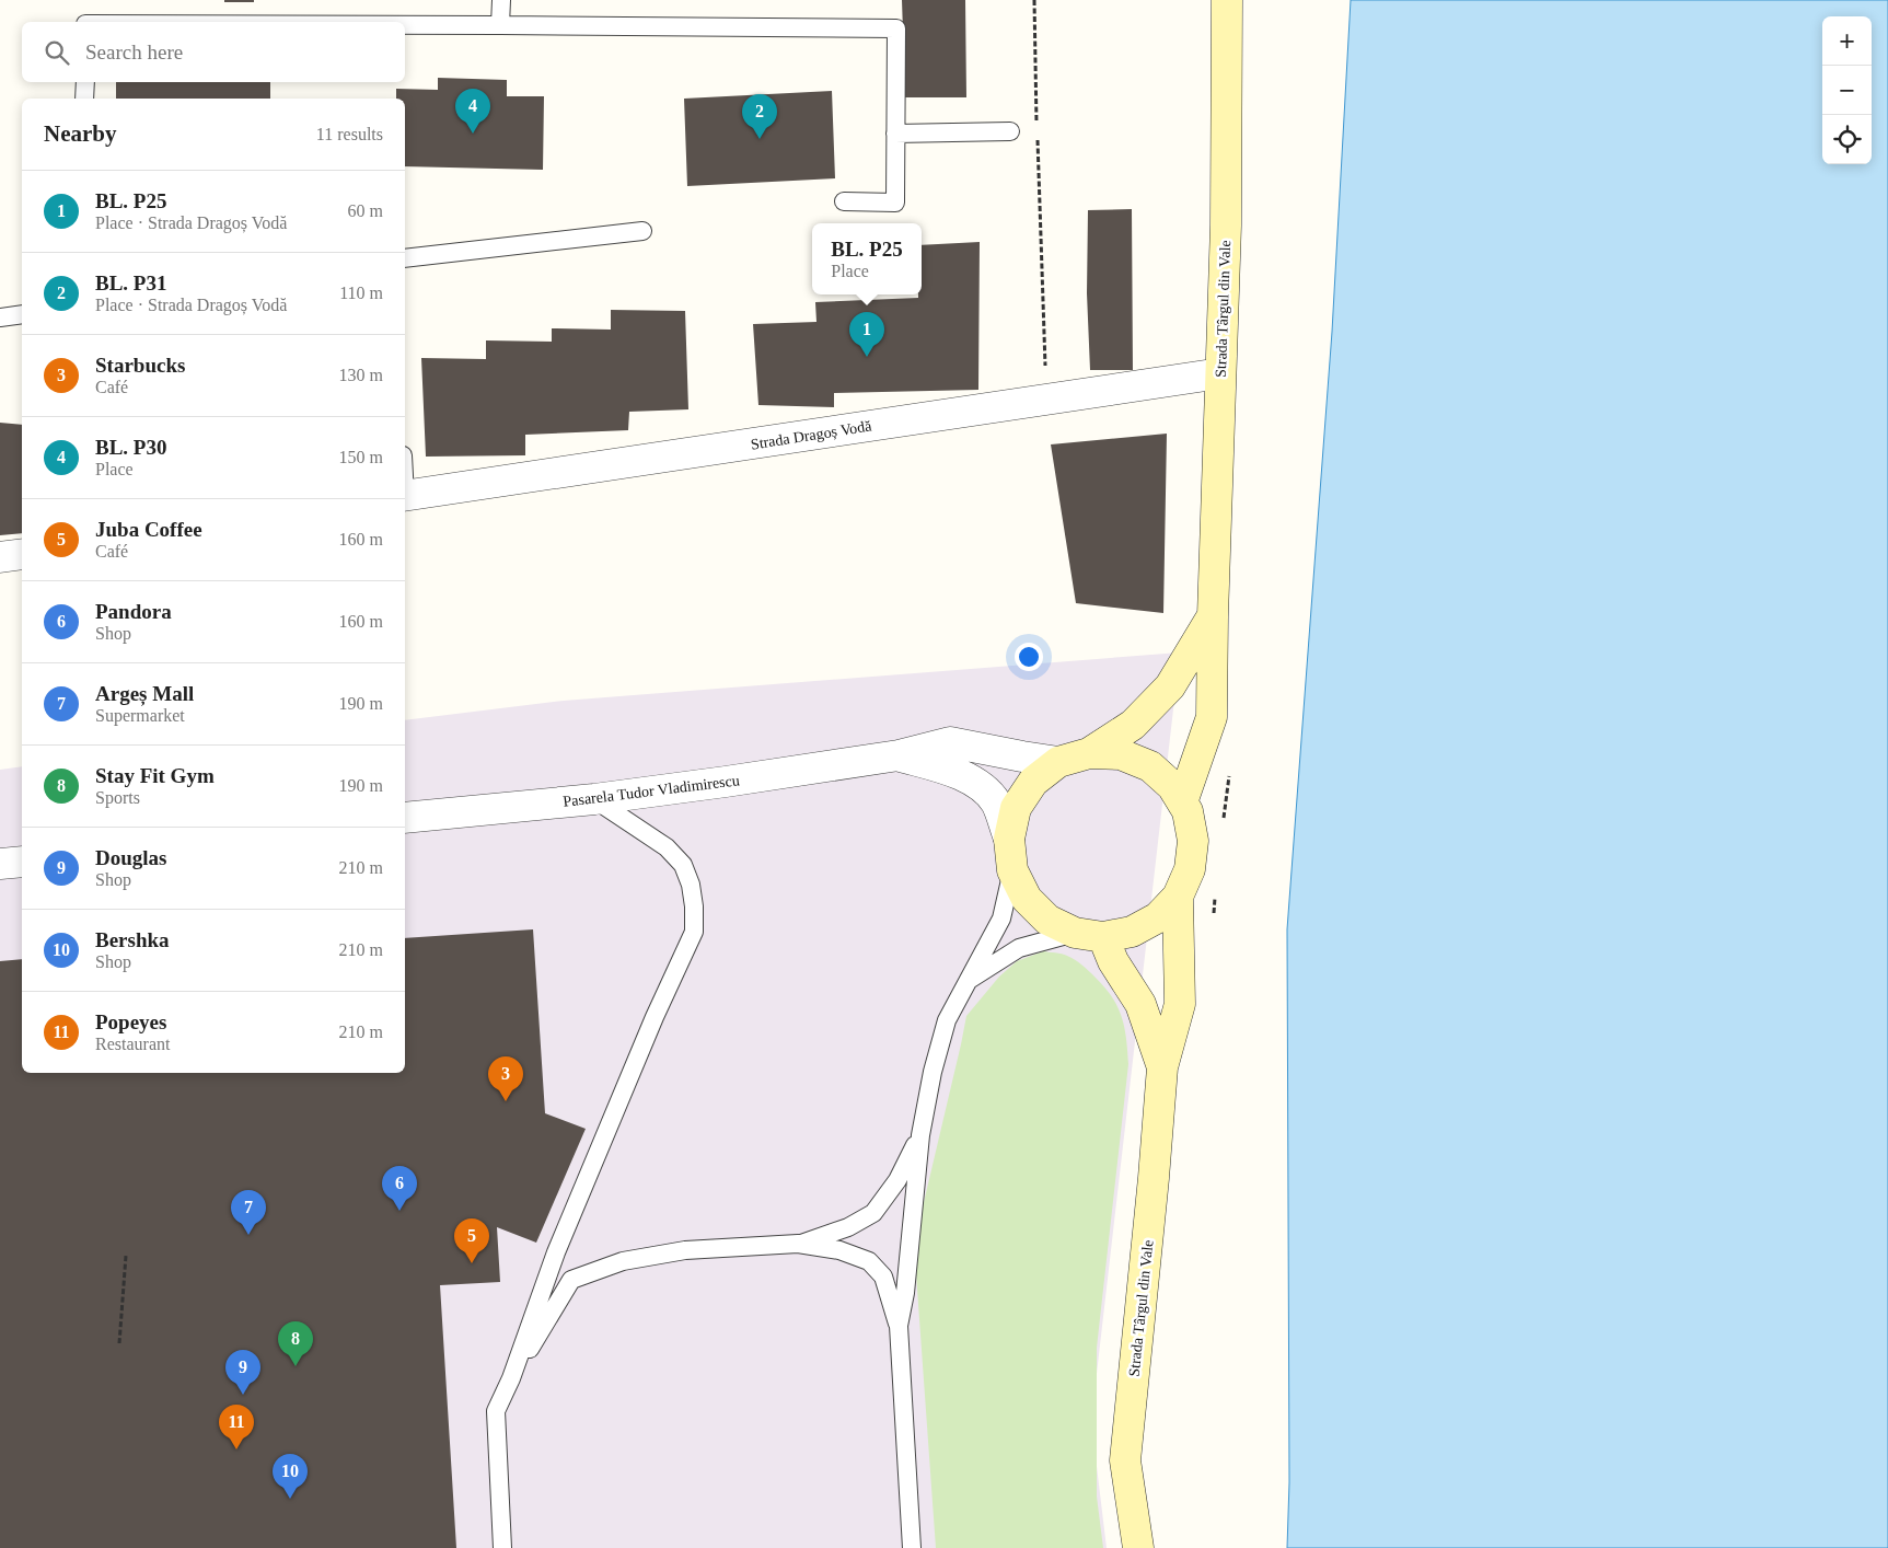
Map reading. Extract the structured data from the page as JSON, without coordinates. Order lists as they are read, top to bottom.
{
  "streets": {
    "street": ["Strada Târgul din Vale", "Strada Dragoș Vodă", "Pasarela Tudor Vladimirescu"]
  },
  "crossings": [
    ["Strada Târgul din Vale", "Strada Dragoș Vodă"],
    ["Strada Târgul din Vale", "Pasarela Tudor Vladimirescu"]
  ],
  "page": {
    "map_buttons": ["+", "−"],
    "search": "Search here",
    "pins": [
      "4",
      "2",
      "1",
      "3",
      "6",
      "7",
      "5",
      "8",
      "9",
      "11",
      "10"
    ],
    "heading": ["Nearby", "11 results"],
    "list": [
      {
        "mark": "1",
        "name": "BL. P25",
        "note": "Place · Strada Dragoș Vodă",
        "value": "60 m"
      },
      {
        "mark": "2",
        "name": "BL. P31",
        "note": "Place · Strada Dragoș Vodă",
        "value": "110 m"
      },
      {
        "mark": "3",
        "name": "Starbucks",
        "note": "Café",
        "value": "130 m"
      },
      {
        "mark": "4",
        "name": "BL. P30",
        "note": "Place",
        "value": "150 m"
      },
      {
        "mark": "5",
        "name": "Juba Coffee",
        "note": "Café",
        "value": "160 m"
      },
      {
        "mark": "6",
        "name": "Pandora",
        "note": "Shop",
        "value": "160 m"
      },
      {
        "mark": "7",
        "name": "Argeș Mall",
        "note": "Supermarket",
        "value": "190 m"
      },
      {
        "mark": "8",
        "name": "Stay Fit Gym",
        "note": "Sports",
        "value": "190 m"
      },
      {
        "mark": "9",
        "name": "Douglas",
        "note": "Shop",
        "value": "210 m"
      },
      {
        "mark": "10",
        "name": "Bershka",
        "note": "Shop",
        "value": "210 m"
      },
      {
        "mark": "11",
        "name": "Popeyes",
        "note": "Restaurant",
        "value": "210 m"
      }
    ],
    "popup": ["BL. P25", "Place"]
  }
}
